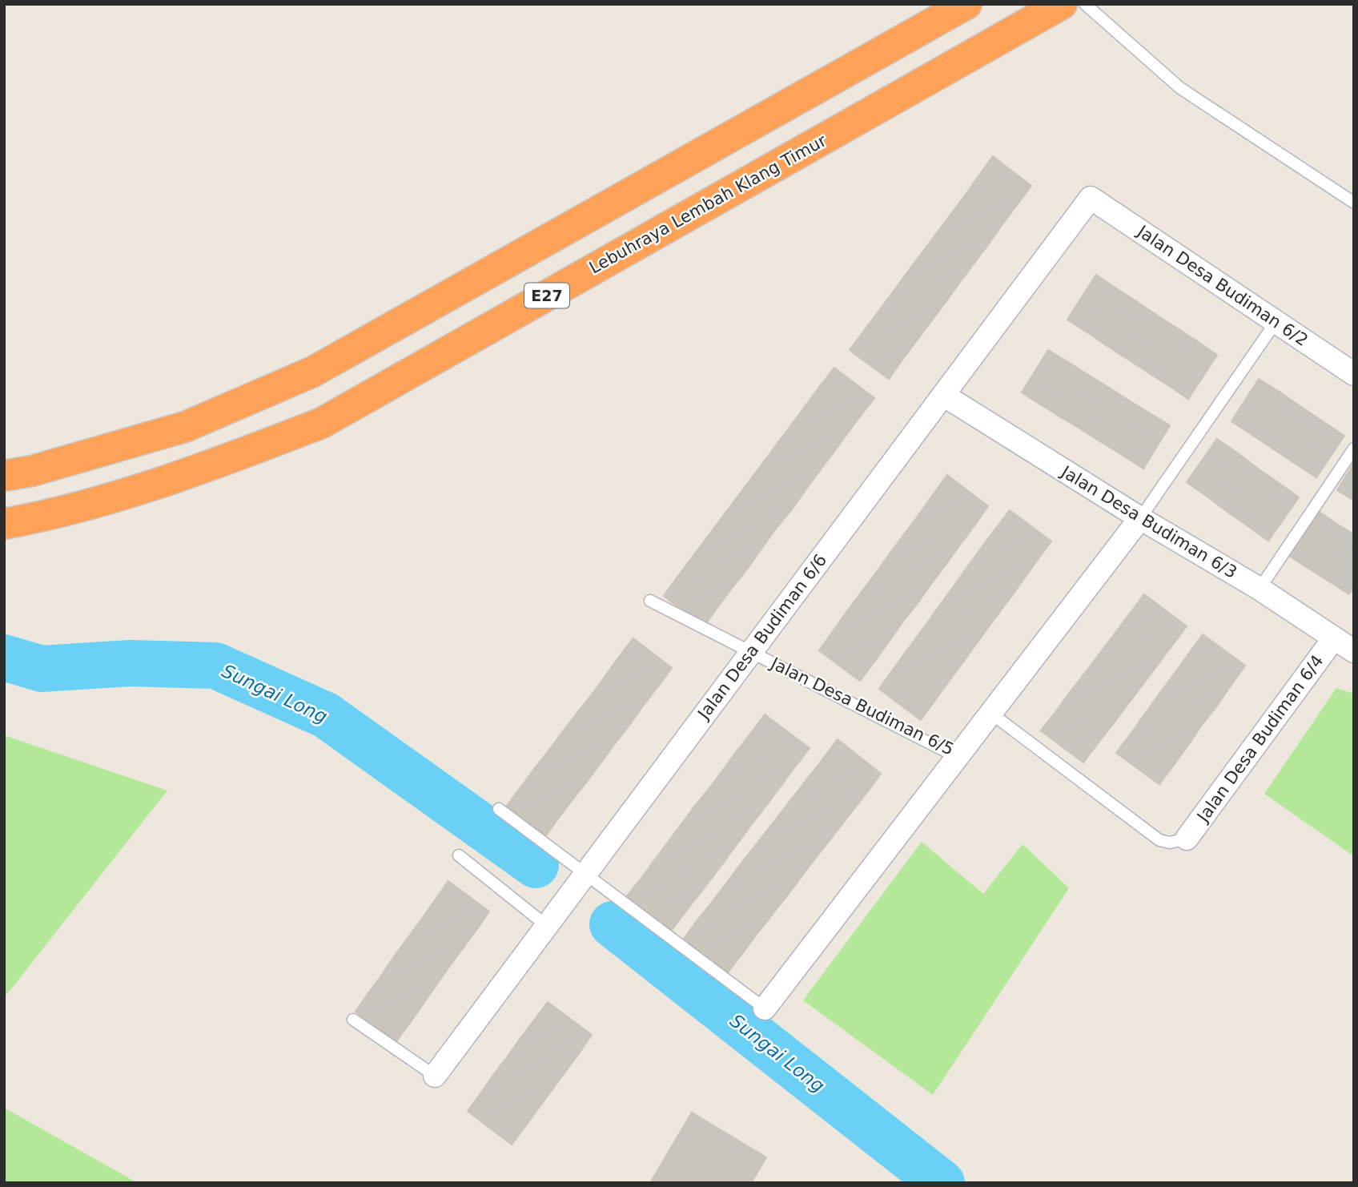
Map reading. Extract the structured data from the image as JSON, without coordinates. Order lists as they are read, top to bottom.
{
  "streets": {
    "highway": ["Lebuhraya Lembah Klang Timur", "E27"],
    "street": [
      "Jalan Desa Budiman 6/2",
      "Jalan Desa Budiman 6/3",
      "Jalan Desa Budiman 6/6",
      "Jalan Desa Budiman 6/5",
      "Jalan Desa Budiman 6/4"
    ]
  },
  "crossings": [
    ["Jalan Desa Budiman 6/2", "Jalan Desa Budiman 6/6"],
    ["Jalan Desa Budiman 6/3", "Jalan Desa Budiman 6/6"],
    ["Jalan Desa Budiman 6/3", "Jalan Desa Budiman 6/5"],
    ["Jalan Desa Budiman 6/3", "Jalan Desa Budiman 6/4"],
    ["Jalan Desa Budiman 6/6", "Jalan Desa Budiman 6/5"]
  ],
  "water": ["Sungai Long"]
}
